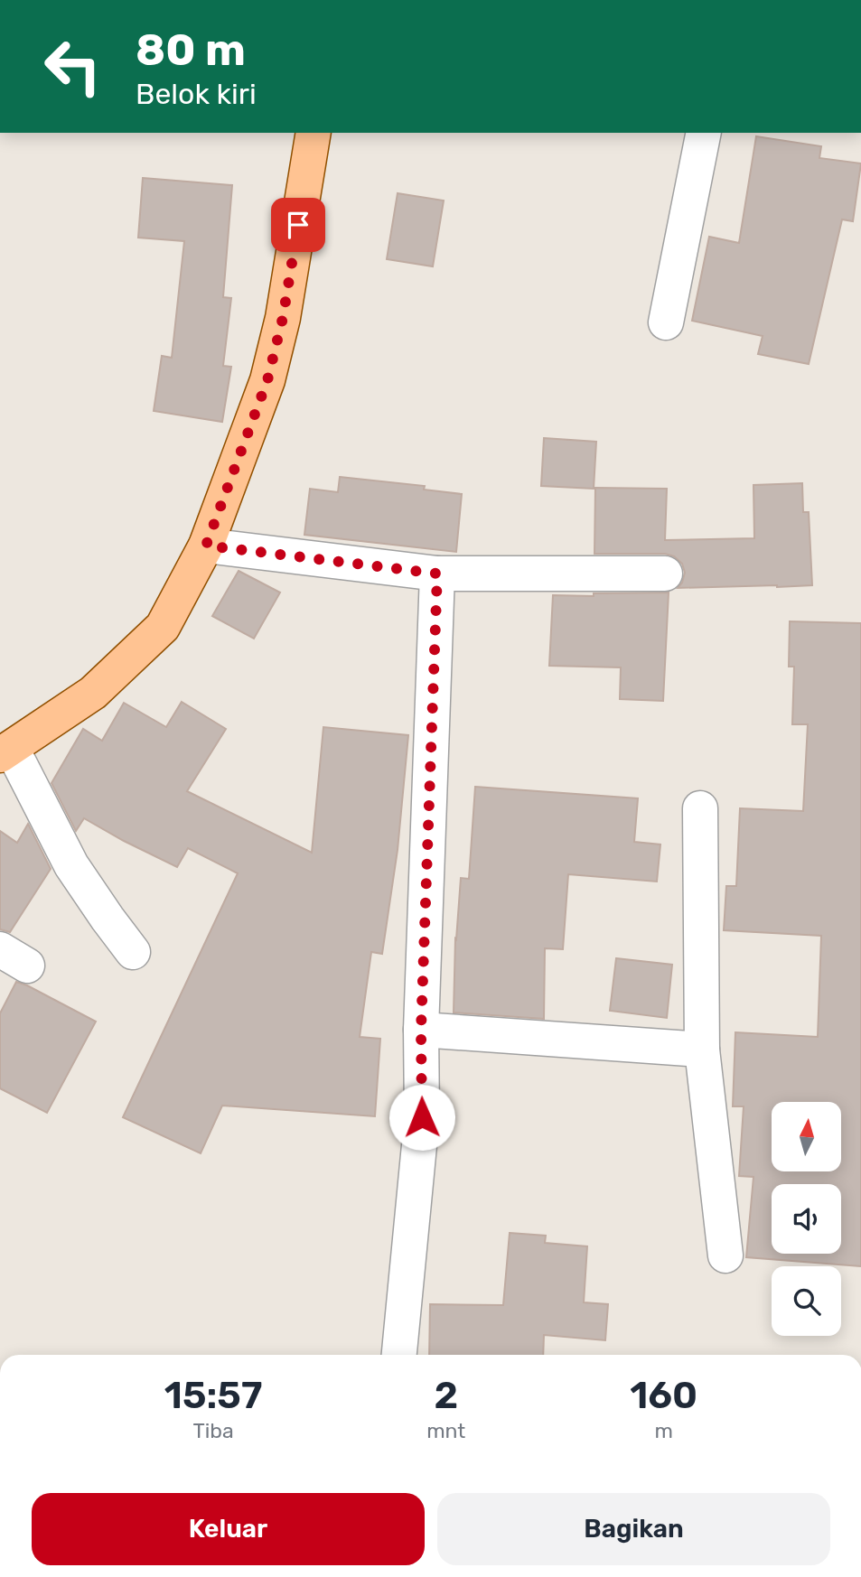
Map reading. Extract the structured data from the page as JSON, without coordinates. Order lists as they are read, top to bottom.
{
  "north": "top",
  "page": {
    "turn": ["80 m", "Belok kiri"],
    "eta": [
      "15:57",
      "Tiba",
      "2",
      "mnt",
      "160",
      "m"
    ],
    "buttons": ["Keluar", "Bagikan"]
  }
}
